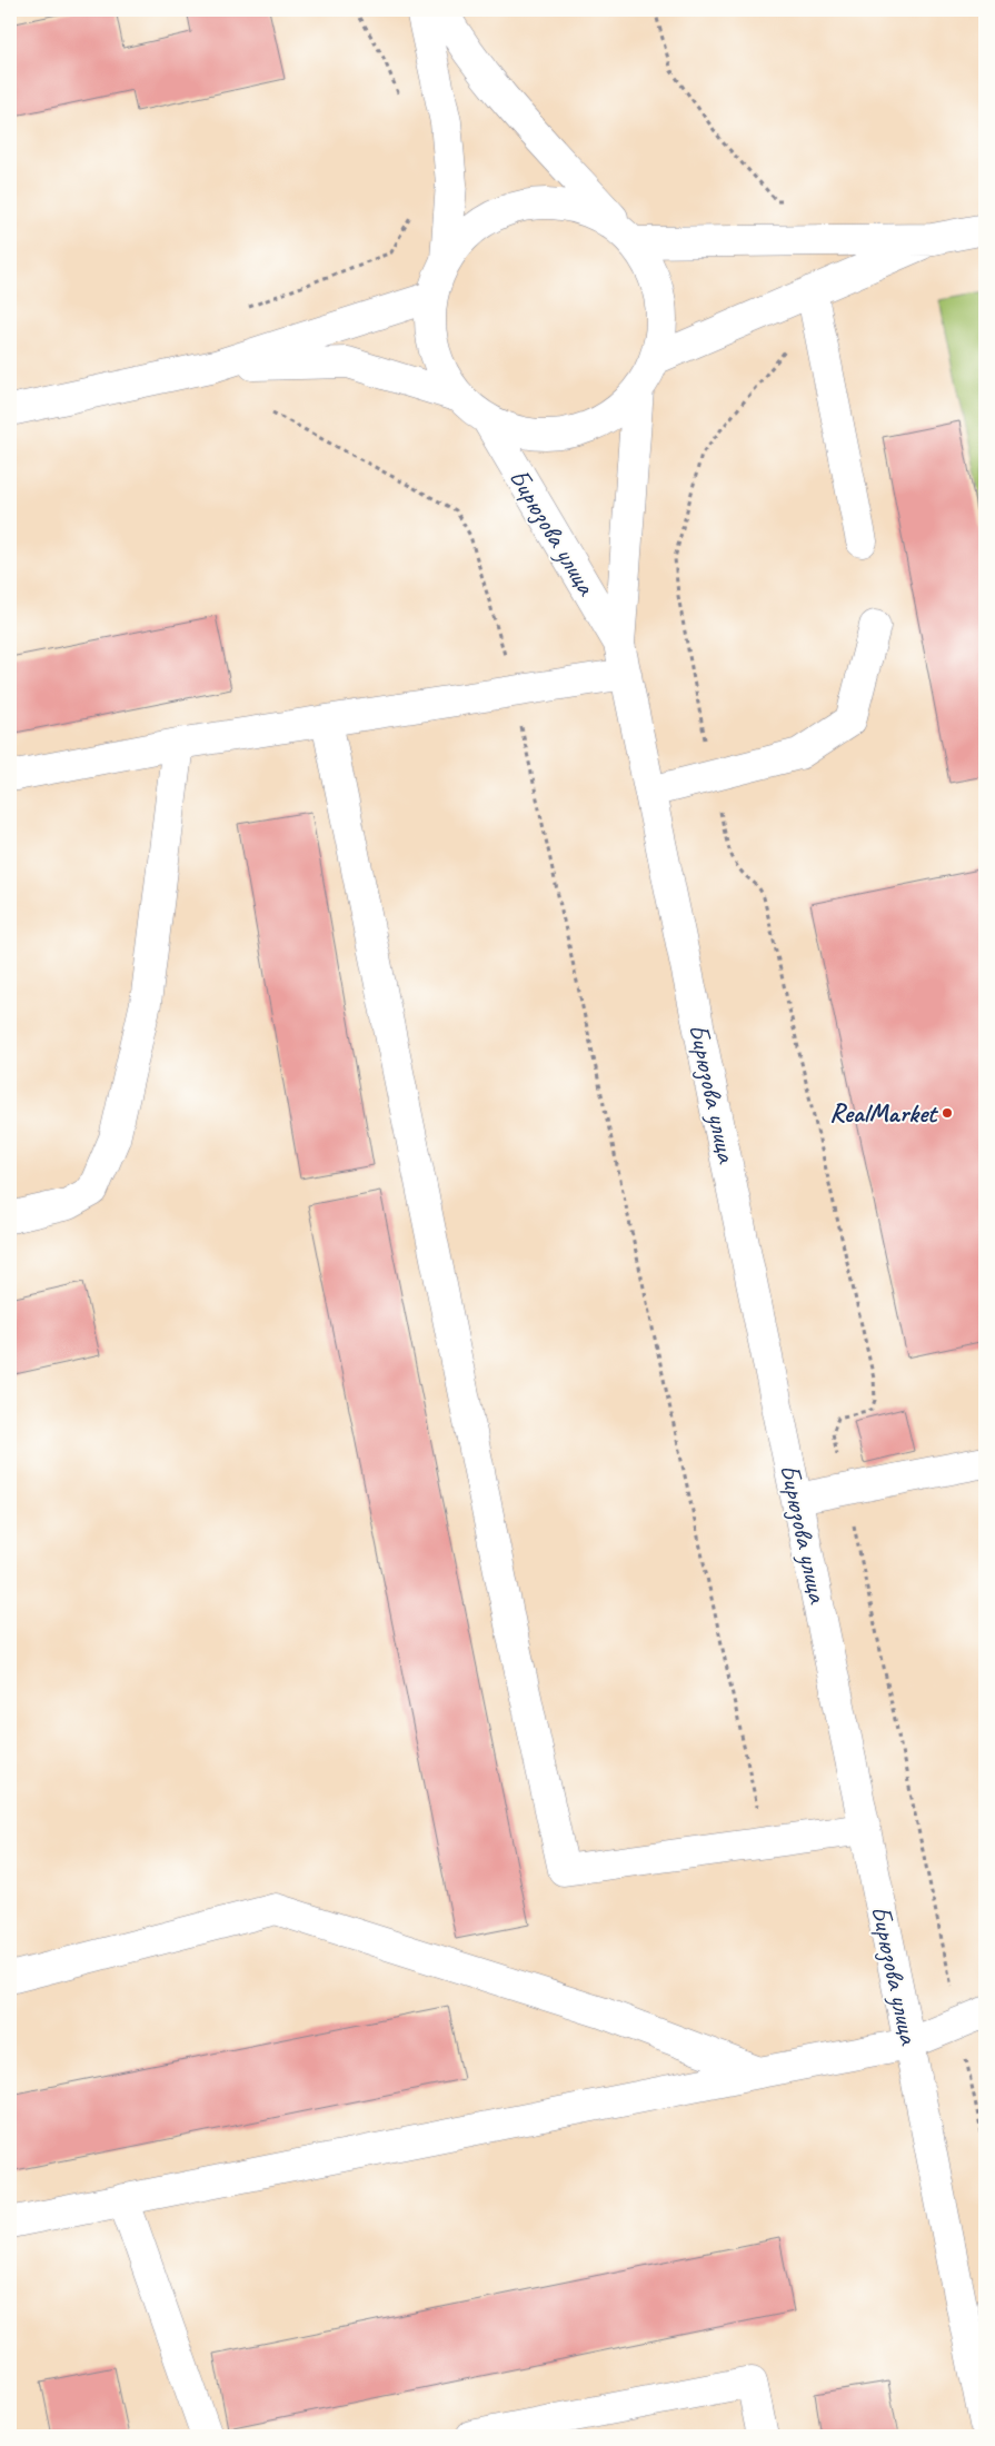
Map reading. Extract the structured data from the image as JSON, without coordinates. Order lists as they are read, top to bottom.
{
  "streets": {
    "street": ["Бирюзова улица"]
  },
  "places": ["RealMarket"]
}
